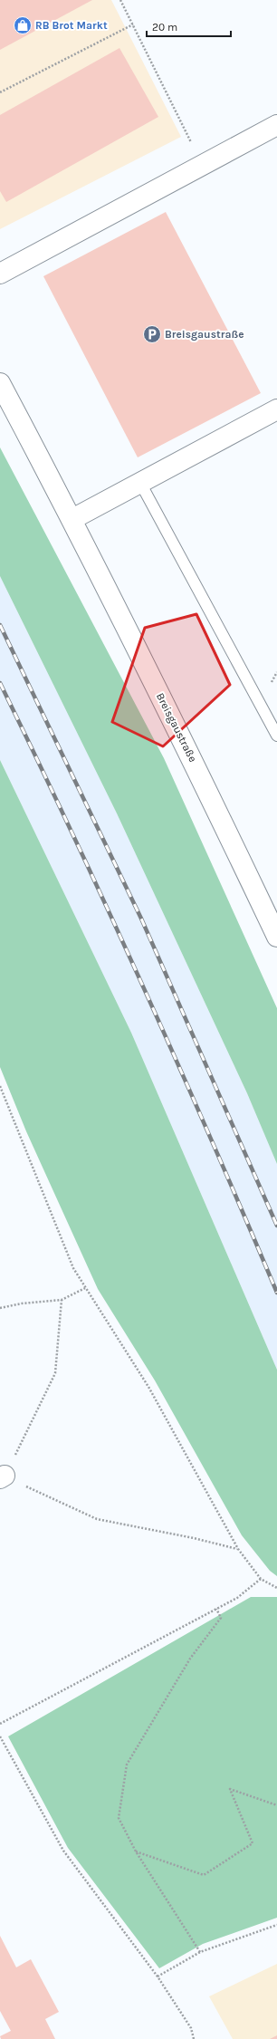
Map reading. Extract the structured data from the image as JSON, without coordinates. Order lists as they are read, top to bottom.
{
  "streets": {
    "street": ["Breisgaustraße"]
  },
  "places": {
    "shop": ["RB Brot Markt"],
    "parking": ["Breisgaustraße"]
  },
  "scale_bar": "20 m"
}
